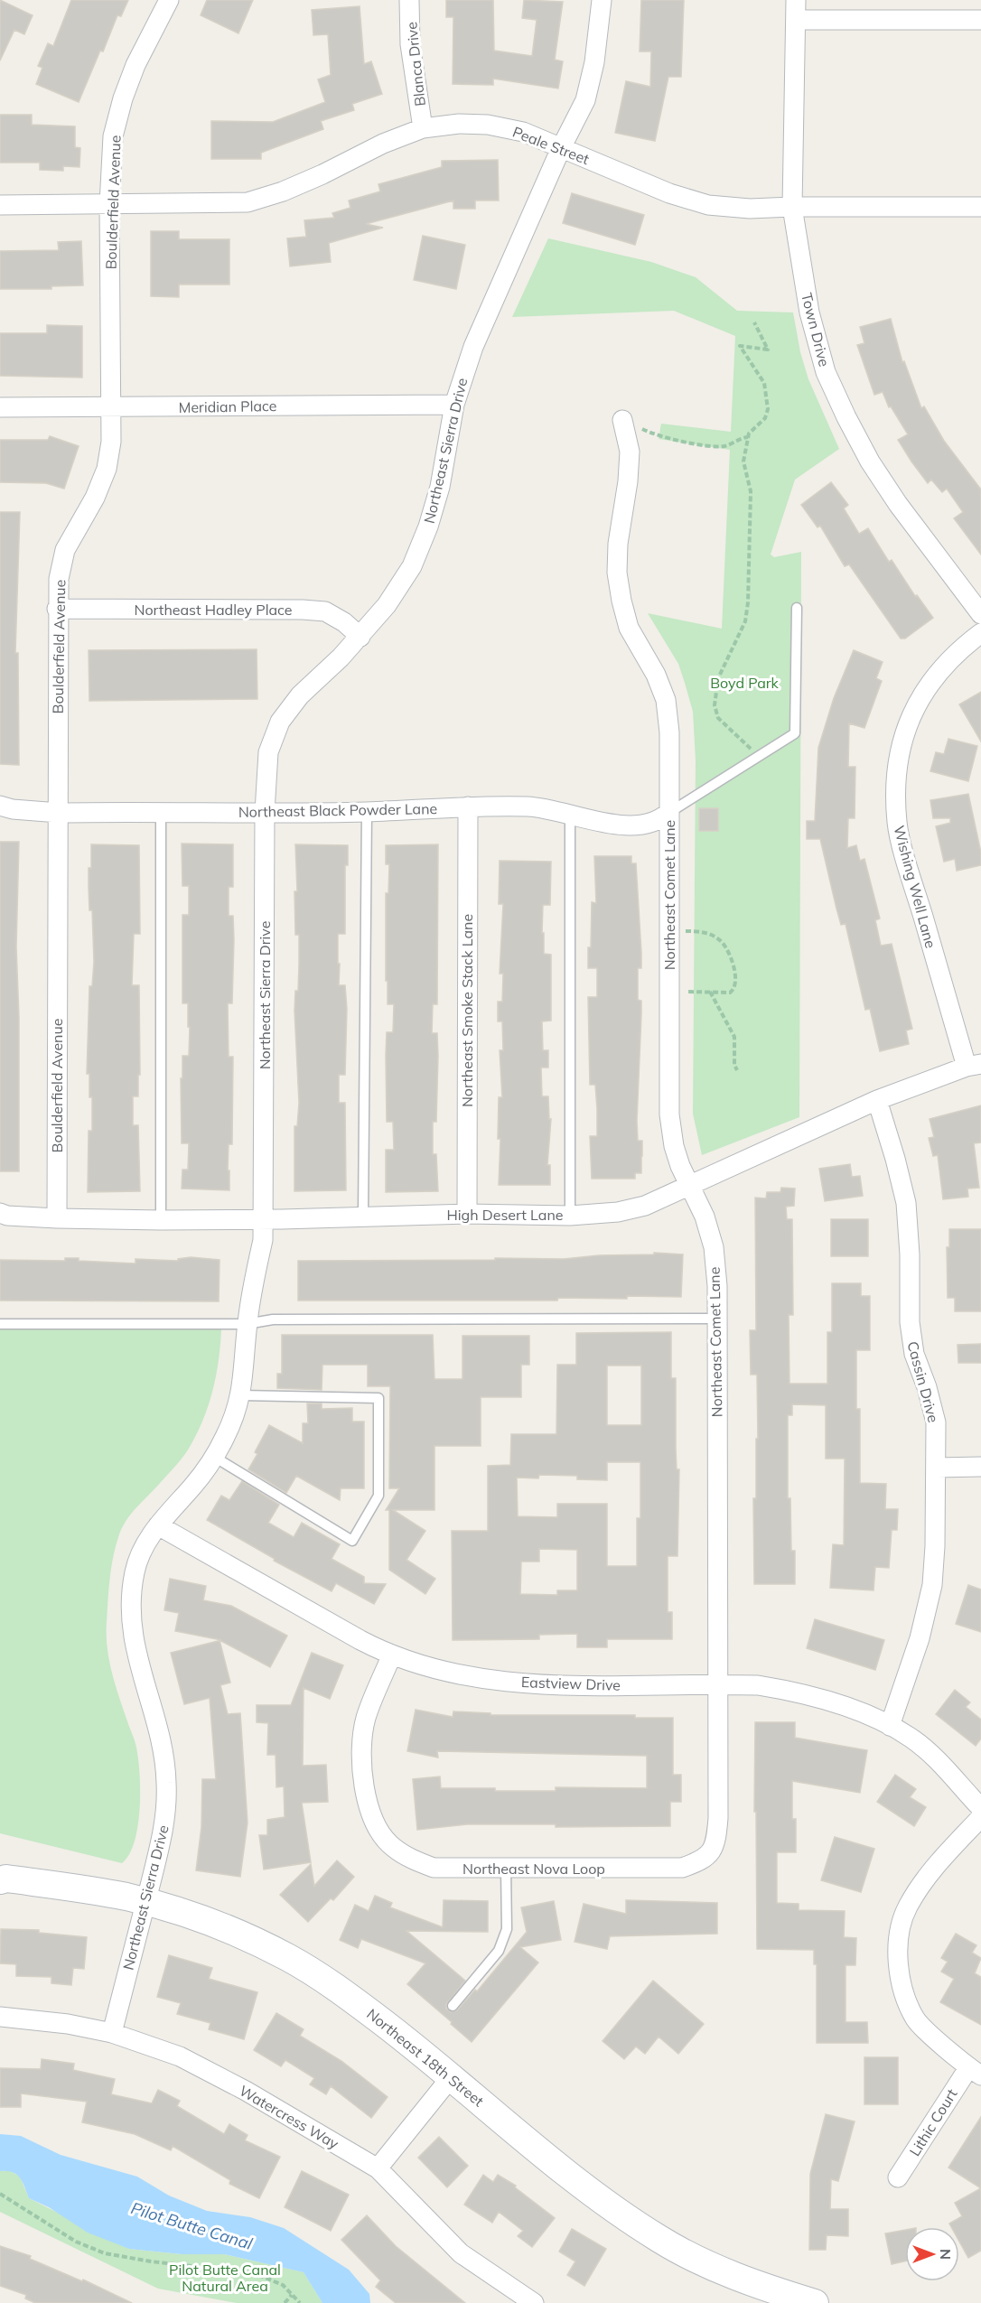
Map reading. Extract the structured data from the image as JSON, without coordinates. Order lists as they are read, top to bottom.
{
  "streets": {
    "main road": ["Northeast 18th Street"],
    "street": [
      "Blanca Drive",
      "Peale Street",
      "Boulderfield Avenue",
      "Town Drive",
      "Meridian Place",
      "Northeast Sierra Drive",
      "Northeast Hadley Place",
      "Northeast Black Powder Lane",
      "Wishing Well Lane",
      "Northeast Comet Lane",
      "Northeast Smoke Stack Lane",
      "High Desert Lane",
      "Cassin Drive",
      "Eastview Drive",
      "Northeast Nova Loop",
      "Watercress Way",
      "Lithic Court"
    ]
  },
  "crossings": [
    ["Blanca Drive", "Peale Street"],
    ["Peale Street", "Boulderfield Avenue"],
    ["Peale Street", "Town Drive"],
    ["Peale Street", "Northeast Sierra Drive"],
    ["Boulderfield Avenue", "Meridian Place"],
    ["Boulderfield Avenue", "Northeast Hadley Place"],
    ["Boulderfield Avenue", "Northeast Black Powder Lane"],
    ["Boulderfield Avenue", "High Desert Lane"],
    ["Meridian Place", "Northeast Sierra Drive"],
    ["Northeast Sierra Drive", "Northeast Hadley Place"],
    ["Northeast Sierra Drive", "Northeast Black Powder Lane"],
    ["Northeast Sierra Drive", "High Desert Lane"],
    ["Northeast Sierra Drive", "Eastview Drive"],
    ["Northeast Sierra Drive", "Northeast 18th Street"],
    ["Northeast Sierra Drive", "Watercress Way"],
    ["Northeast Black Powder Lane", "Northeast Comet Lane"],
    ["Northeast Black Powder Lane", "Northeast Smoke Stack Lane"],
    ["Wishing Well Lane", "High Desert Lane"],
    ["Northeast Comet Lane", "High Desert Lane"],
    ["Northeast Comet Lane", "Eastview Drive"],
    ["Northeast Comet Lane", "Northeast Nova Loop"],
    ["Northeast Smoke Stack Lane", "High Desert Lane"],
    ["High Desert Lane", "Cassin Drive"],
    ["Cassin Drive", "Eastview Drive"],
    ["Eastview Drive", "Northeast Nova Loop"]
  ],
  "water": ["Pilot Butte Canal"],
  "parks": ["Boyd Park", "Pilot Butte Canal Natural Area"],
  "north": "right"
}
